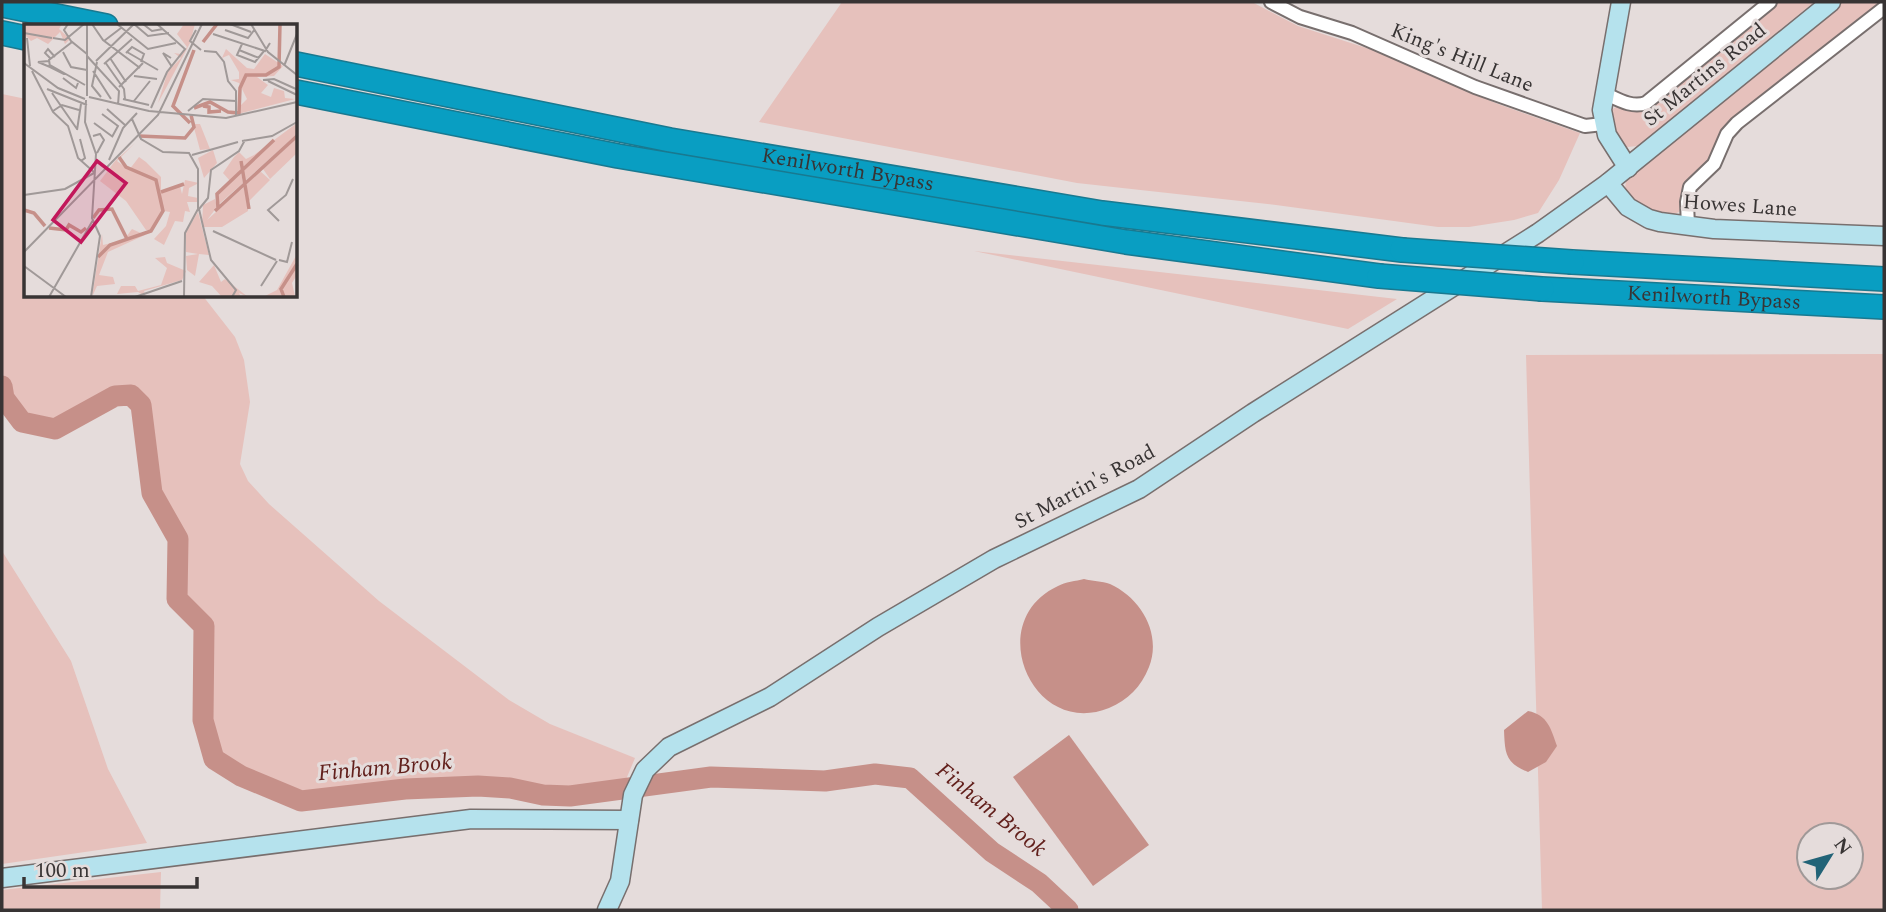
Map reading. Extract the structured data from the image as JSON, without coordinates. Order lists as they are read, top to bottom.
{
  "streets": {
    "highway": ["Kenilworth Bypass"],
    "main road": ["St Martins Road", "Howes Lane", "St Martin's Road"],
    "street": ["King's Hill Lane"]
  },
  "crossings": [
    ["St Martins Road", "Howes Lane"],
    ["St Martins Road", "St Martin's Road"],
    ["Howes Lane", "St Martin's Road"]
  ],
  "water": ["Finham Brook"],
  "scale_bar": "100 m",
  "north": "top right"
}
